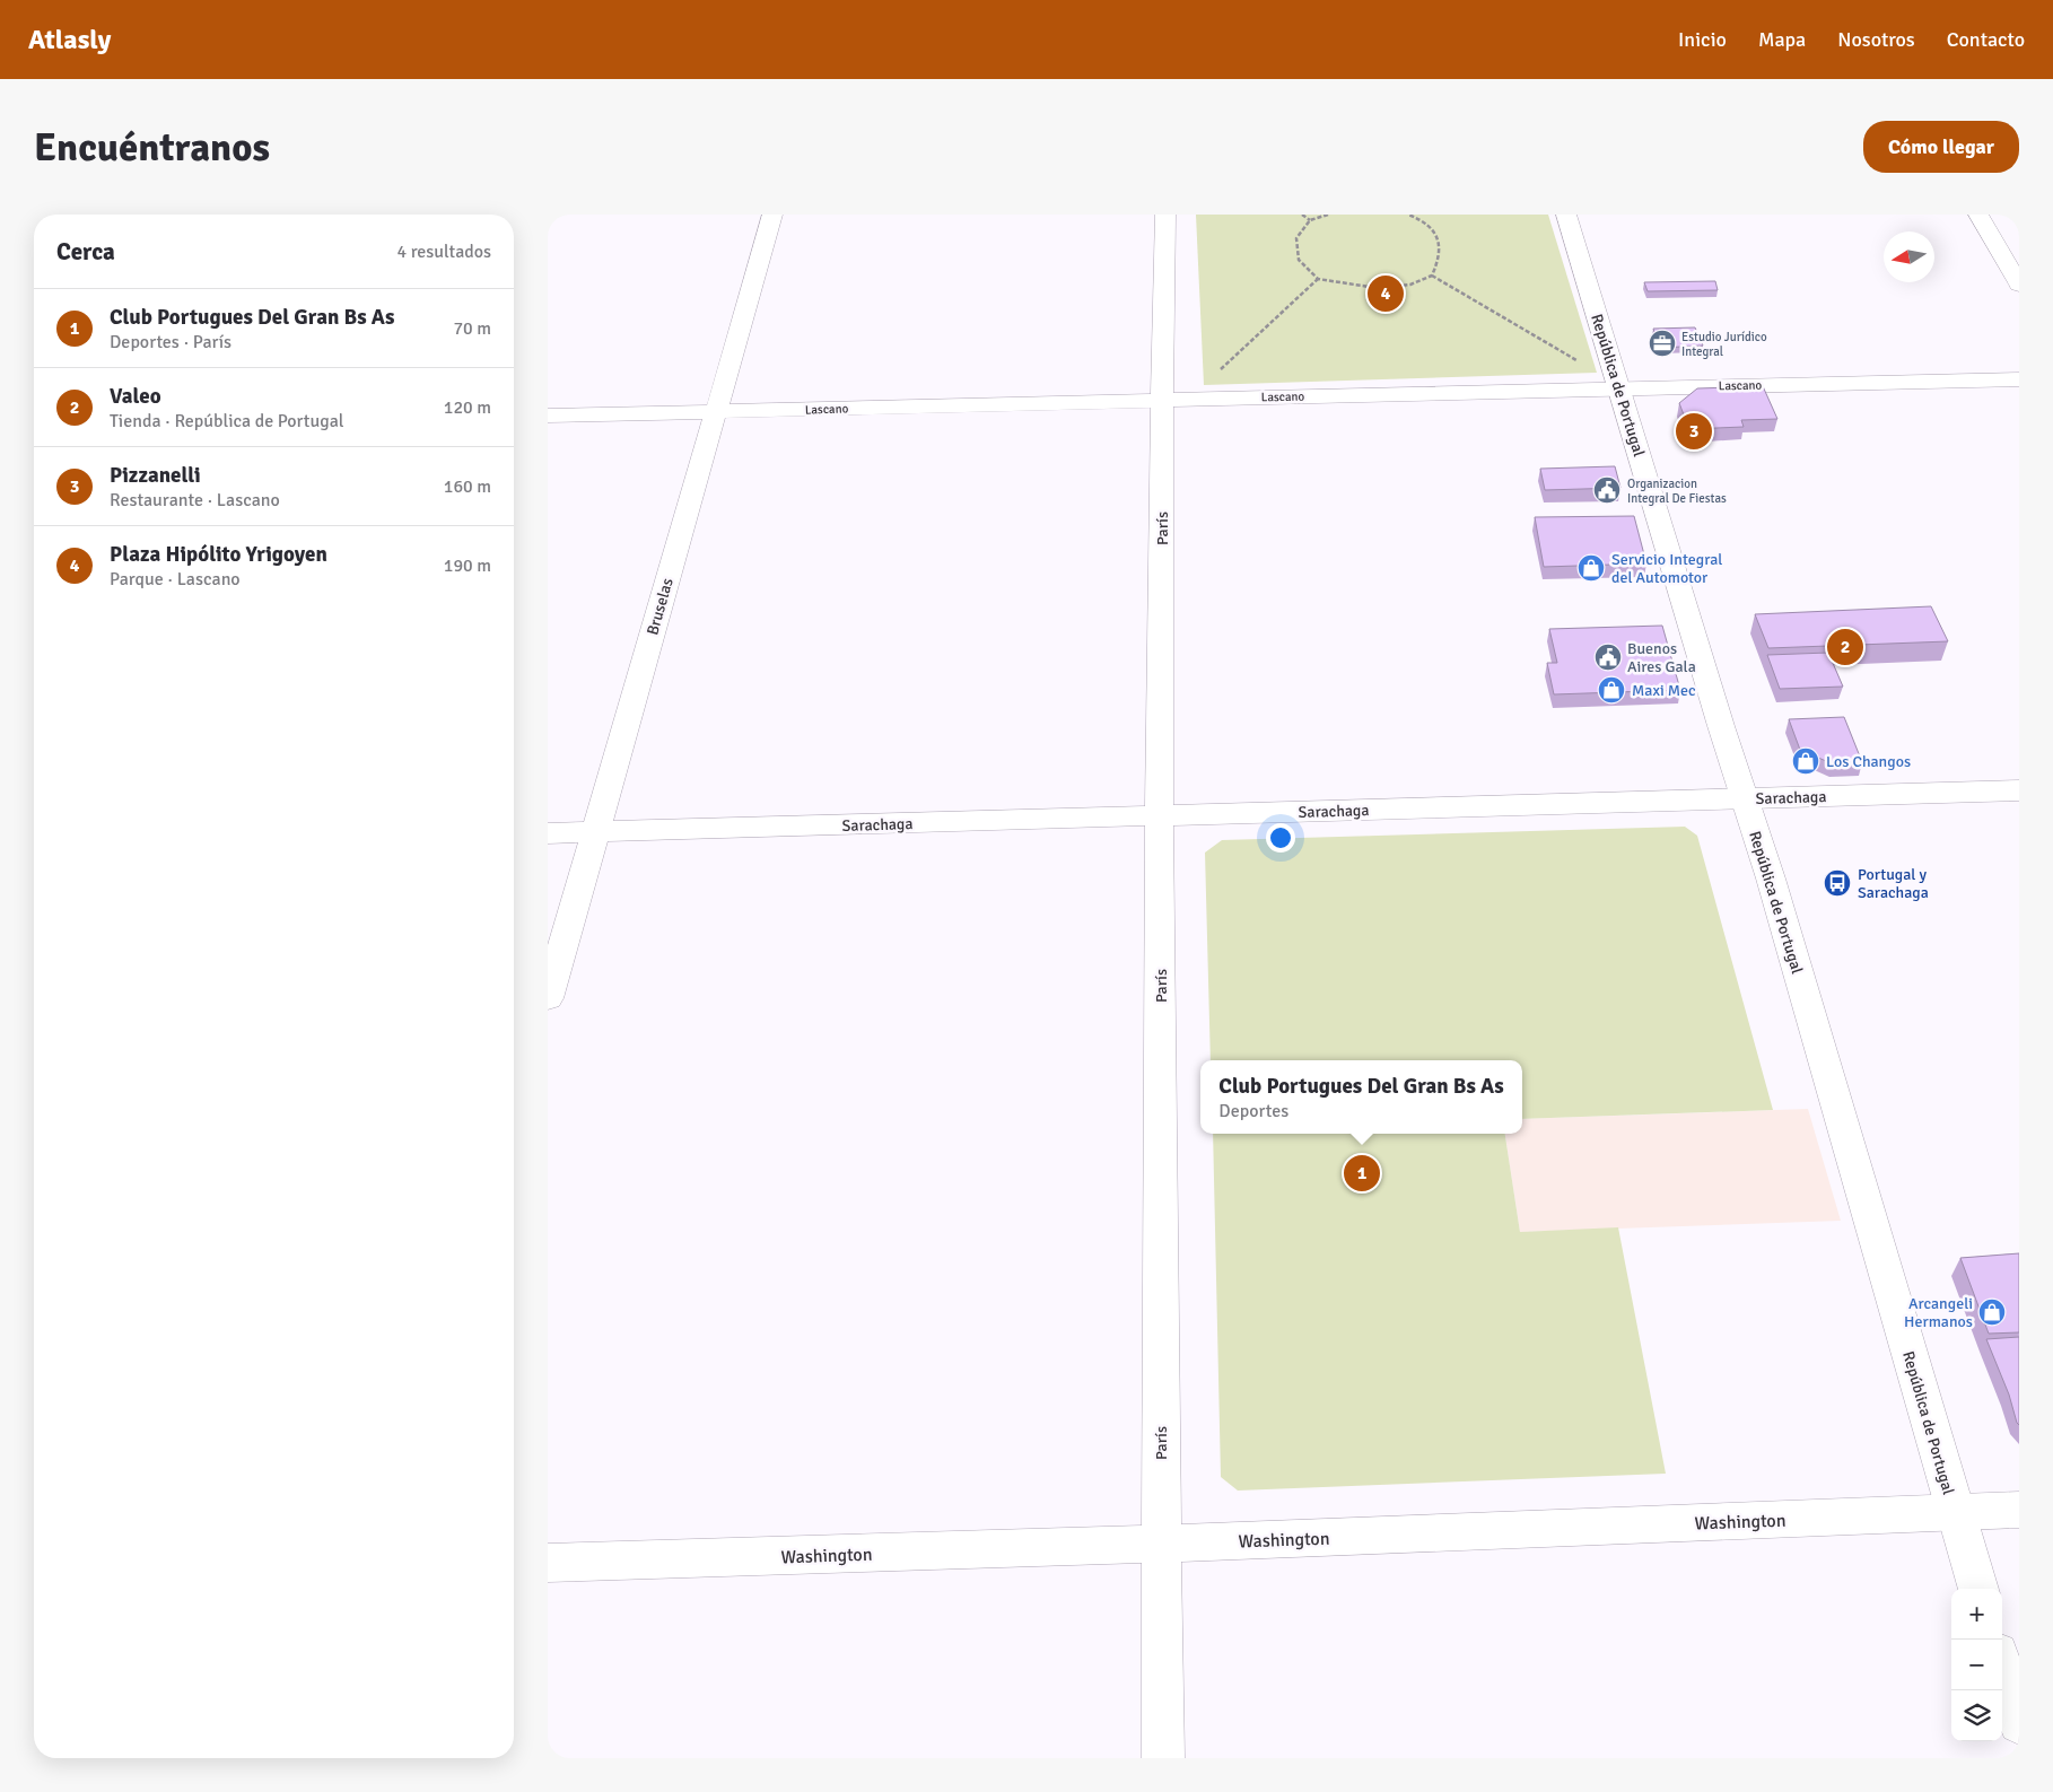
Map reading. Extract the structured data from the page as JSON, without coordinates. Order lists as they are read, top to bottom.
{
  "streets": {
    "street": [
      "República de Portugal",
      "Lascano",
      "París",
      "Bruselas",
      "Sarachaga",
      "Washington"
    ]
  },
  "crossings": [
    ["República de Portugal", "Lascano"],
    ["República de Portugal", "Sarachaga"],
    ["República de Portugal", "Washington"],
    ["Lascano", "París"],
    ["Lascano", "Bruselas"],
    ["París", "Sarachaga"],
    ["París", "Washington"],
    ["Bruselas", "Sarachaga"]
  ],
  "places": {
    "office": ["Estudio Jurídico Integral"],
    "public building": ["Organizacion Integral De Fiestas", "Buenos Aires Gala"],
    "shop": [
      "Servicio Integral del Automotor",
      "Maxi Mec",
      "Los Changos",
      "Arcangeli Hermanos"
    ],
    "bus stop": ["Portugal y Sarachaga"]
  },
  "north": "left",
  "page": {
    "header": "Atlasly",
    "nav": [
      "Inicio",
      "Mapa",
      "Nosotros",
      "Contacto"
    ],
    "buttons": "Cómo llegar",
    "title": "Encuéntranos",
    "heading": ["Cerca", "4 resultados"],
    "pins": [
      "4",
      "3",
      "2",
      "1"
    ],
    "list": [
      {
        "mark": "1",
        "name": "Club Portugues Del Gran Bs As",
        "note": "Deportes · París",
        "value": "70 m"
      },
      {
        "mark": "2",
        "name": "Valeo",
        "note": "Tienda · República de Portugal",
        "value": "120 m"
      },
      {
        "mark": "3",
        "name": "Pizzanelli",
        "note": "Restaurante · Lascano",
        "value": "160 m"
      },
      {
        "mark": "4",
        "name": "Plaza Hipólito Yrigoyen",
        "note": "Parque · Lascano",
        "value": "190 m"
      }
    ],
    "popup": ["Club Portugues Del Gran Bs As", "Deportes"],
    "map_buttons": ["+", "−"]
  }
}
